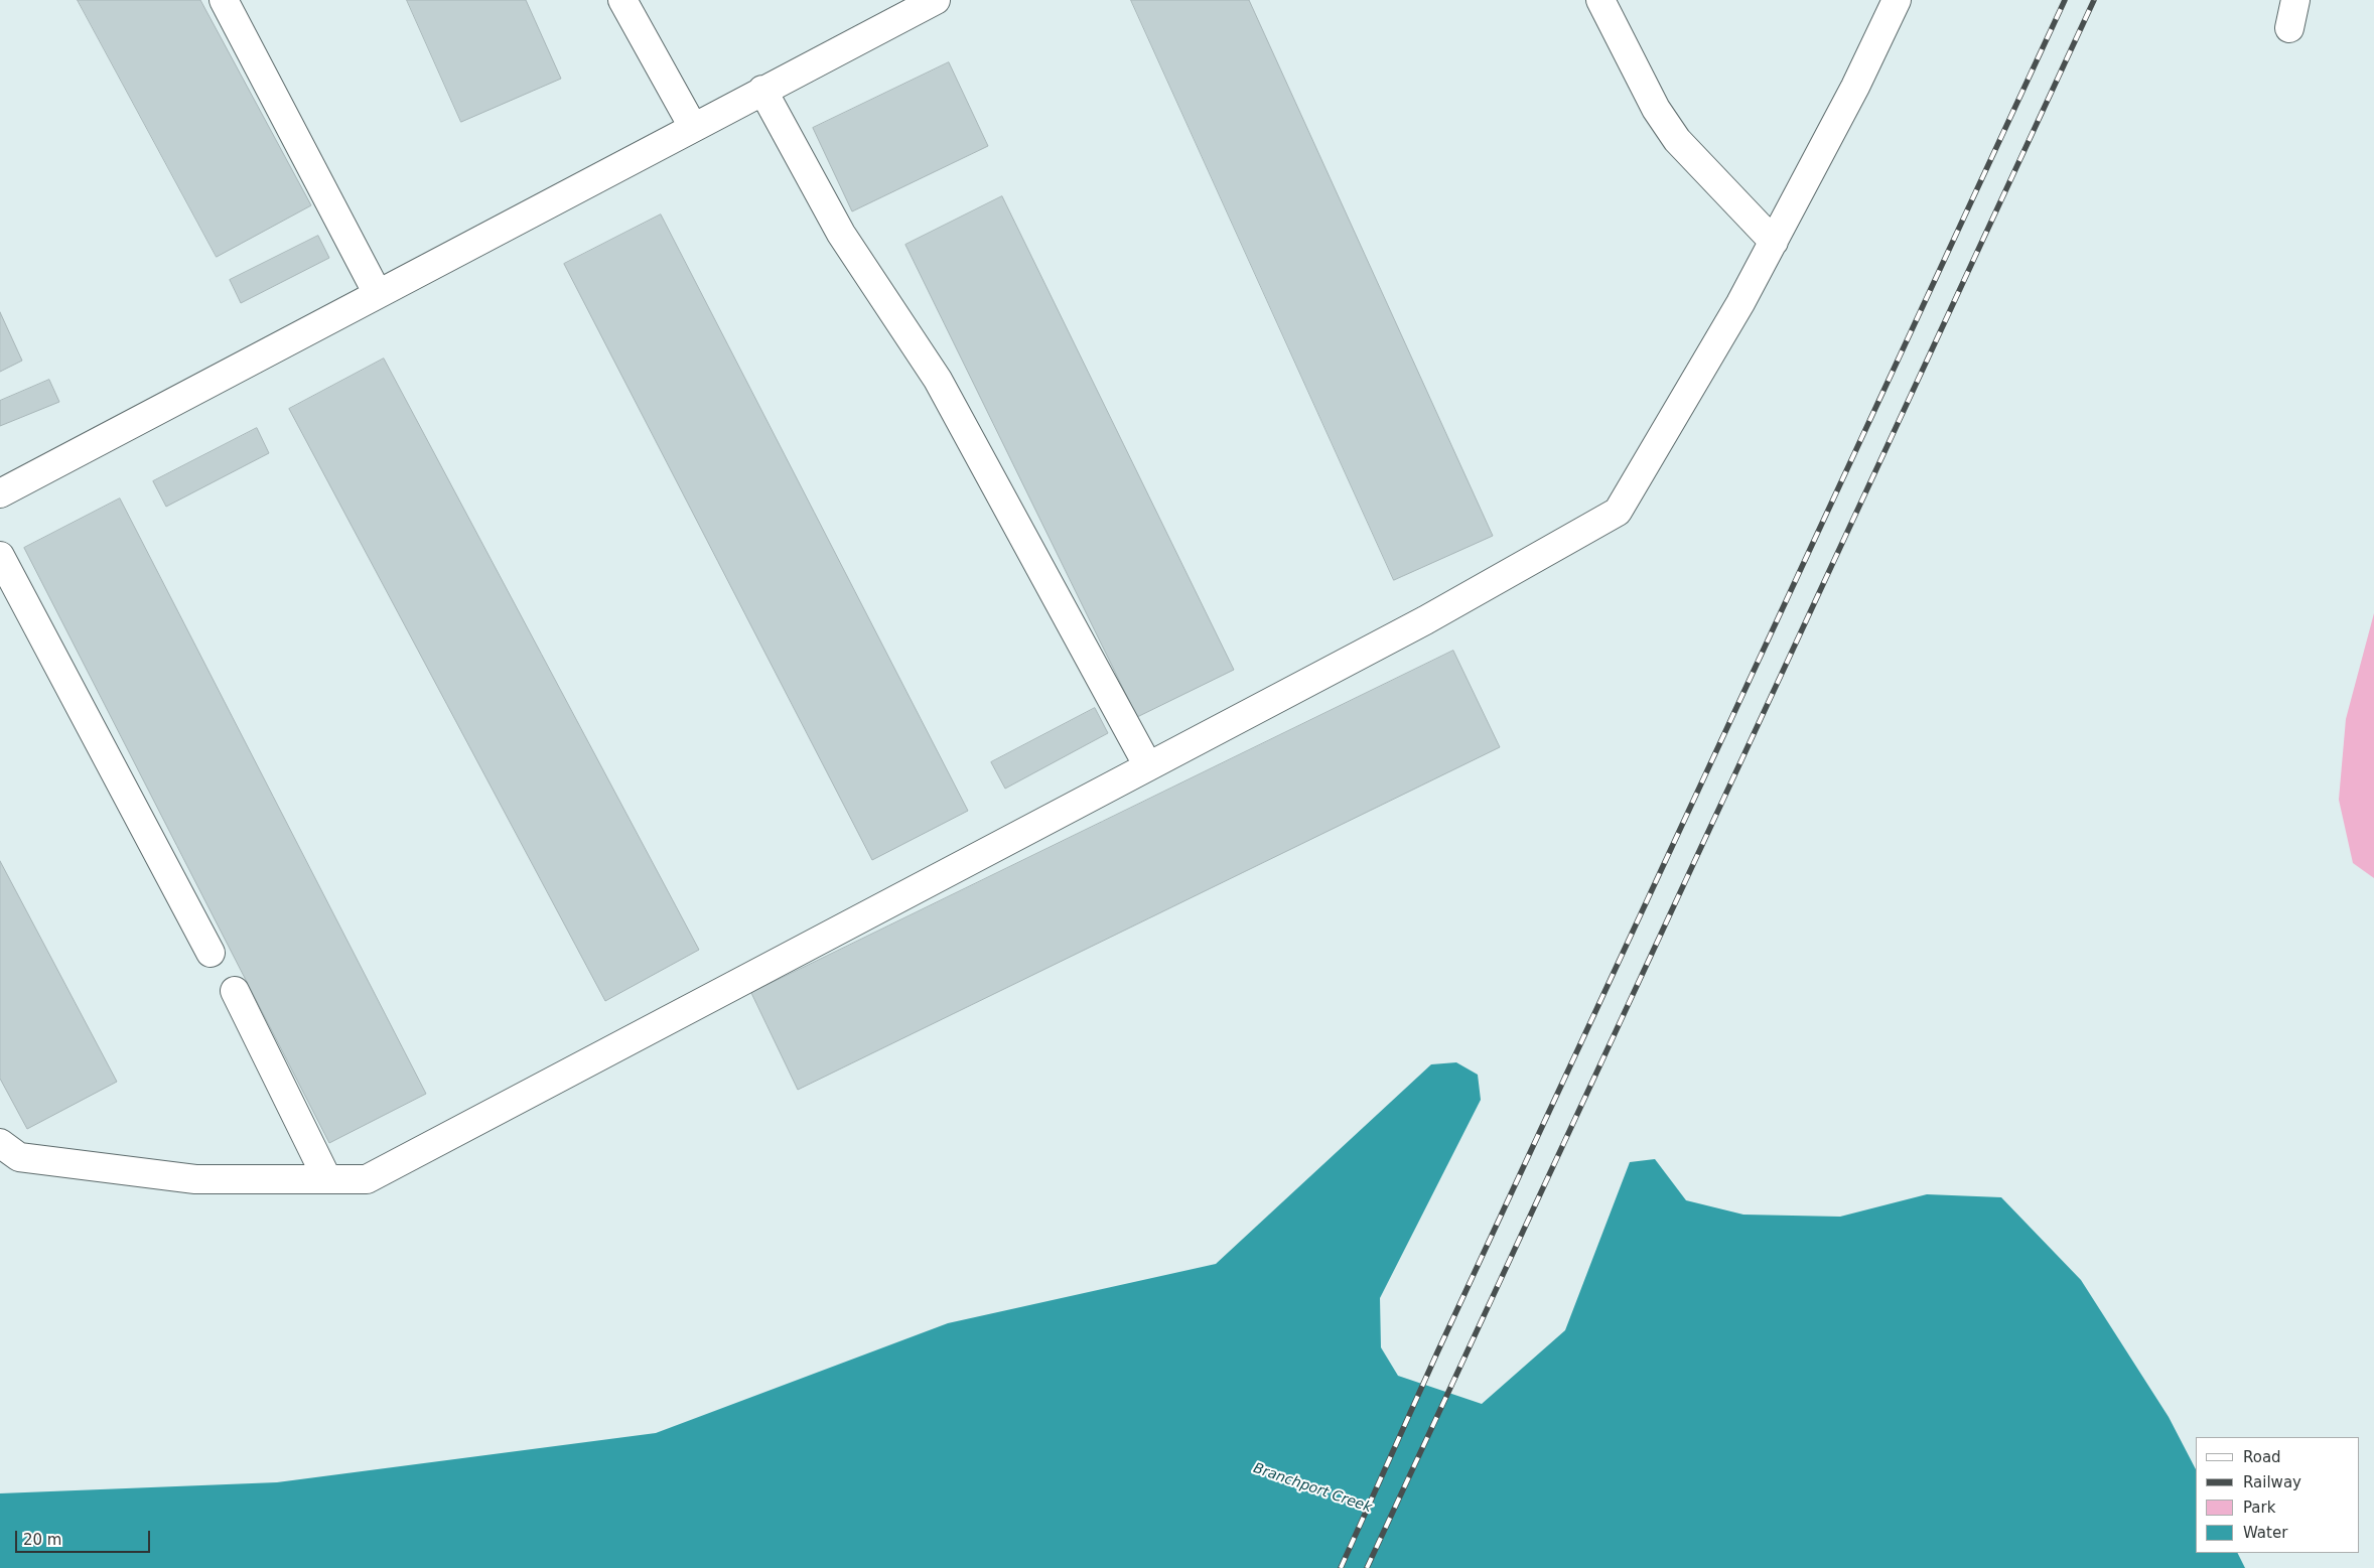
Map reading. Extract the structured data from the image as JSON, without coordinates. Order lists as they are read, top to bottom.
{
  "water": ["Branchport Creek"],
  "legend": [
    "Road",
    "Railway",
    "Park",
    "Water"
  ],
  "scale_bar": "20 m"
}
